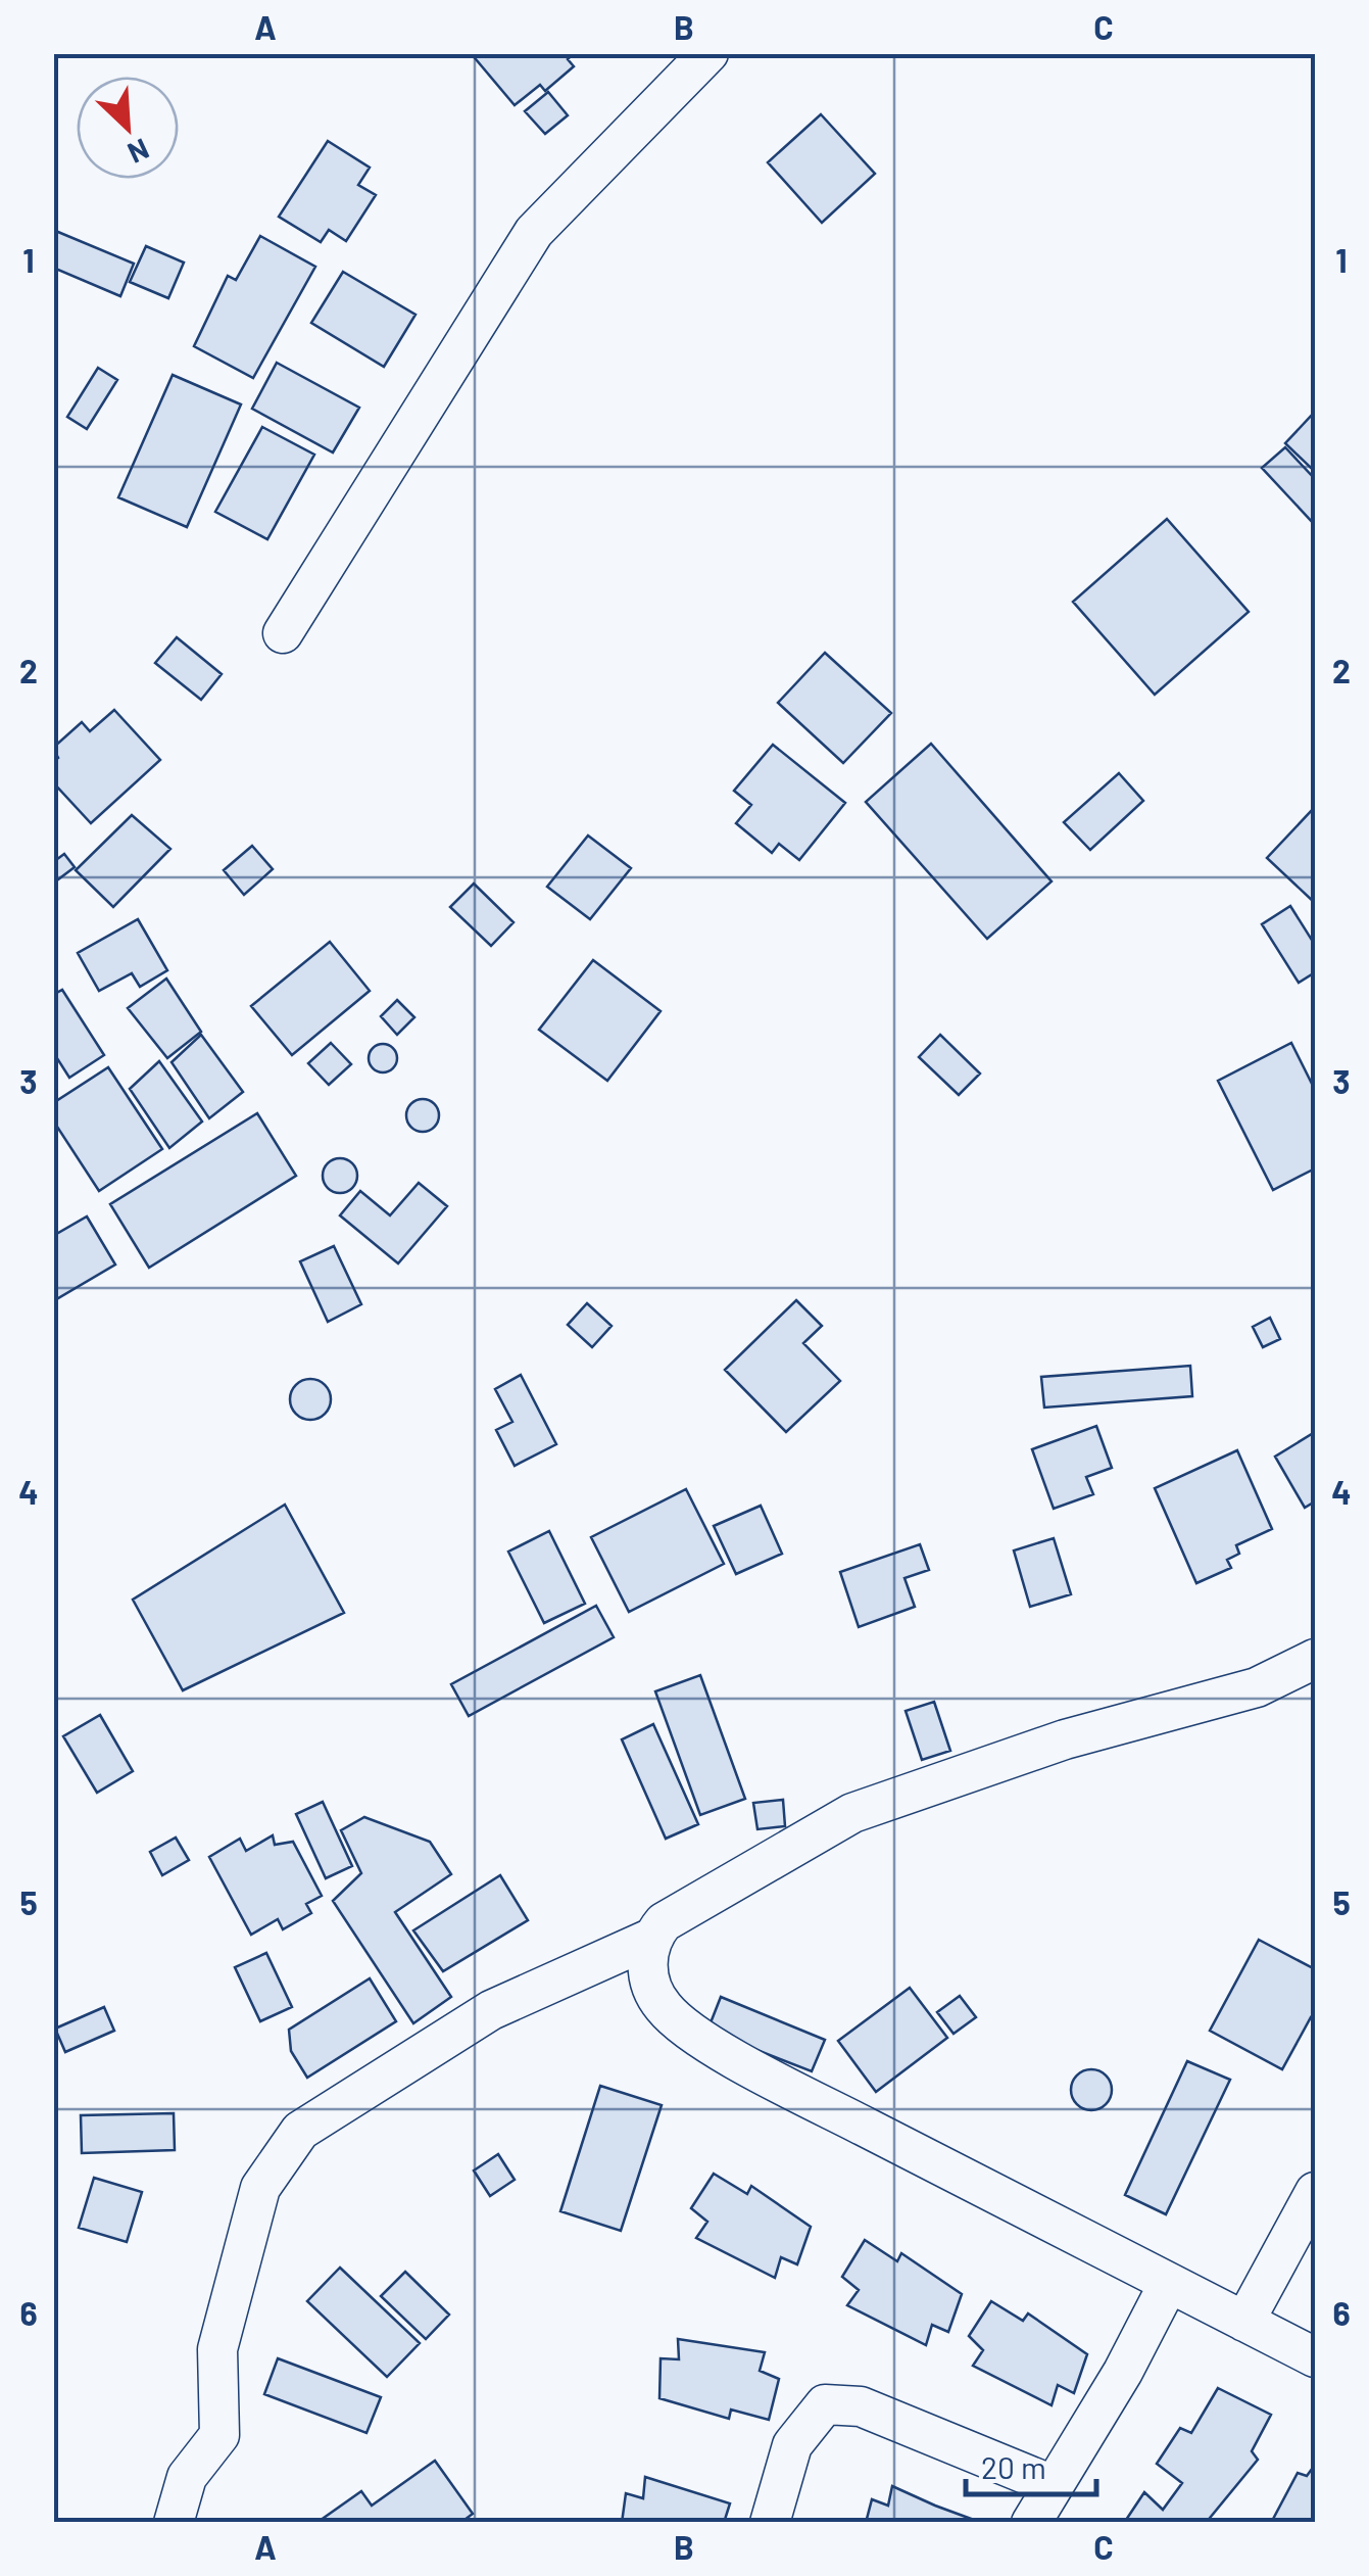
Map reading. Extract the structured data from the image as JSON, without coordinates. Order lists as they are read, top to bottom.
{
  "scale_bar": "20 m",
  "north": "bottom right",
  "grid": {
    "columns": ["A", "B", "C"],
    "rows": [
      "1",
      "2",
      "3",
      "4",
      "5",
      "6"
    ]
  }
}
